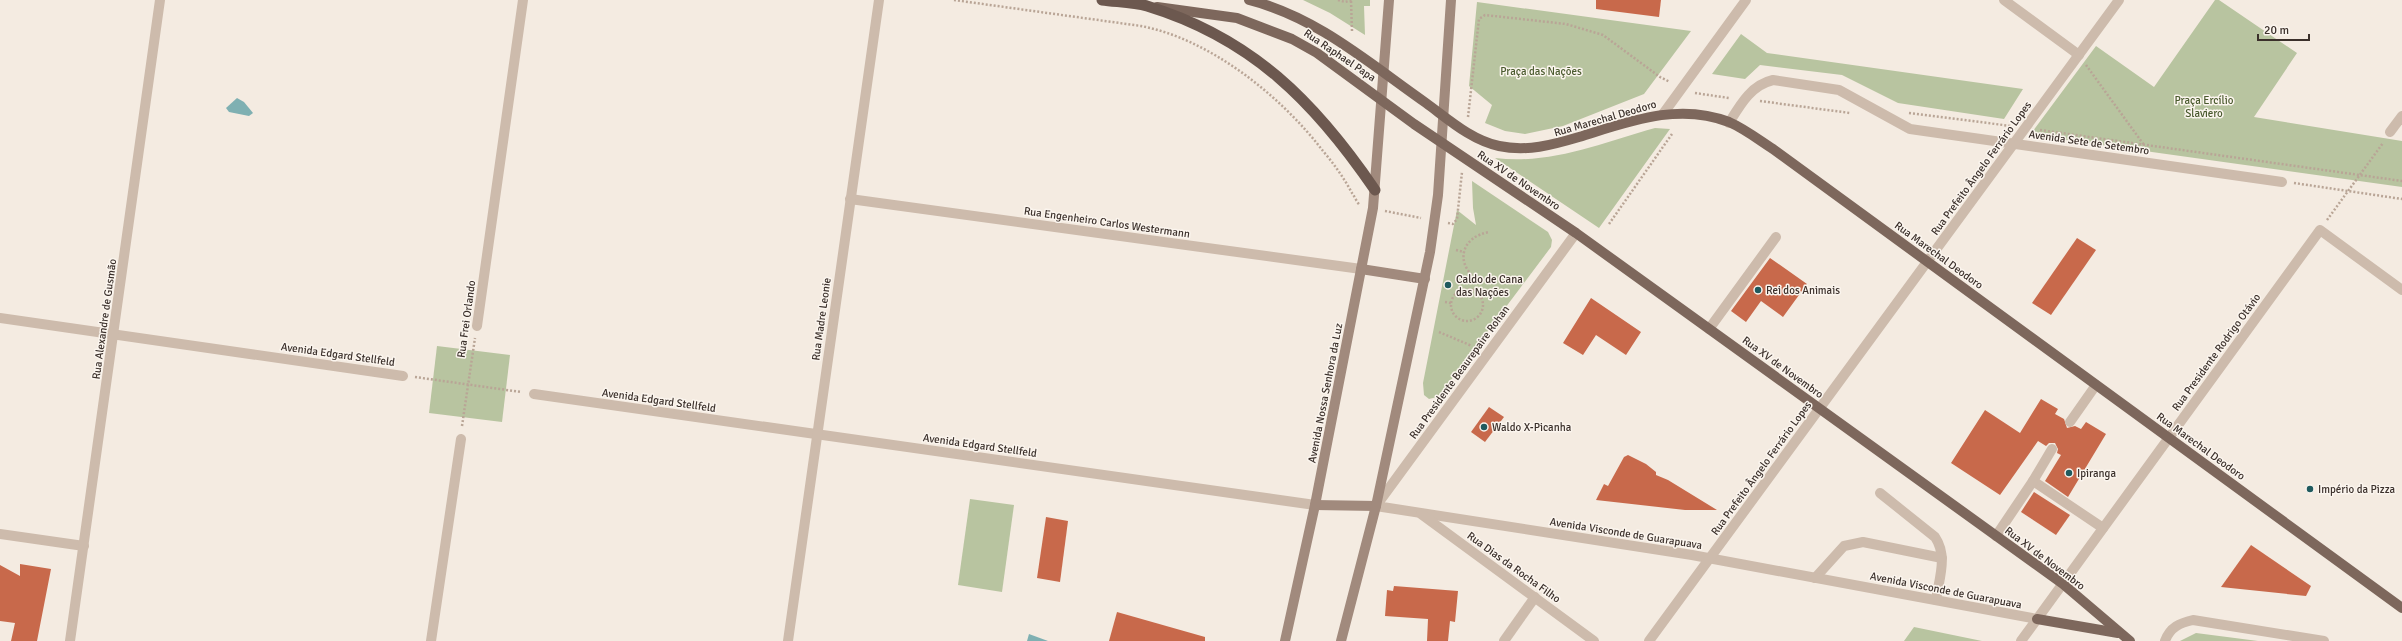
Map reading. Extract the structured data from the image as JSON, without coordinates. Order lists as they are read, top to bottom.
{
  "streets": {
    "highway": ["Rua Raphael Papa"],
    "main road": ["Rua Marechal Deodoro", "Rua XV de Novembro", "Avenida Nossa Senhora da Luz"],
    "street": [
      "Avenida Sete de Setembro",
      "Rua Prefeito Ângelo Ferrário Lopes",
      "Rua Engenheiro Carlos Westermann",
      "Rua Alexandre de Gusmão",
      "Rua Frei Orlando",
      "Rua Madre Leonie",
      "Rua Presidente Rodrigo Otávio",
      "Avenida Edgard Stellfeld",
      "Rua Presidente Beaurepaire Rohan",
      "Avenida Visconde de Guarapuava",
      "Rua Dias da Rocha Filho"
    ]
  },
  "crossings": [
    ["Rua Raphael Papa", "Rua Marechal Deodoro"],
    ["Rua Raphael Papa", "Rua XV de Novembro"],
    ["Rua Marechal Deodoro", "Avenida Sete de Setembro"],
    ["Rua Marechal Deodoro", "Rua Prefeito Ângelo Ferrário Lopes"],
    ["Rua Marechal Deodoro", "Rua Presidente Rodrigo Otávio"],
    ["Avenida Sete de Setembro", "Rua Prefeito Ângelo Ferrário Lopes"],
    ["Rua Prefeito Ângelo Ferrário Lopes", "Rua XV de Novembro"],
    ["Rua Prefeito Ângelo Ferrário Lopes", "Avenida Visconde de Guarapuava"],
    ["Rua XV de Novembro", "Rua Presidente Rodrigo Otávio"],
    ["Rua XV de Novembro", "Rua Presidente Beaurepaire Rohan"],
    ["Rua Engenheiro Carlos Westermann", "Rua Madre Leonie"],
    ["Rua Engenheiro Carlos Westermann", "Avenida Nossa Senhora da Luz"],
    ["Rua Alexandre de Gusmão", "Avenida Edgard Stellfeld"],
    ["Rua Frei Orlando", "Avenida Edgard Stellfeld"],
    ["Rua Madre Leonie", "Avenida Edgard Stellfeld"],
    ["Rua Presidente Rodrigo Otávio", "Avenida Visconde de Guarapuava"],
    ["Avenida Edgard Stellfeld", "Avenida Nossa Senhora da Luz"],
    ["Rua Presidente Beaurepaire Rohan", "Avenida Visconde de Guarapuava"],
    ["Avenida Visconde de Guarapuava", "Rua Dias da Rocha Filho"]
  ],
  "parks": ["Praça das Nações", "Praça Ercílio Slaviero"],
  "places": [
    "Caldo de Cana das Nações",
    "Rei dos Animais",
    "Waldo X-Picanha",
    "Ipiranga",
    "Império da Pizza"
  ],
  "scale_bar": "20 m"
}
